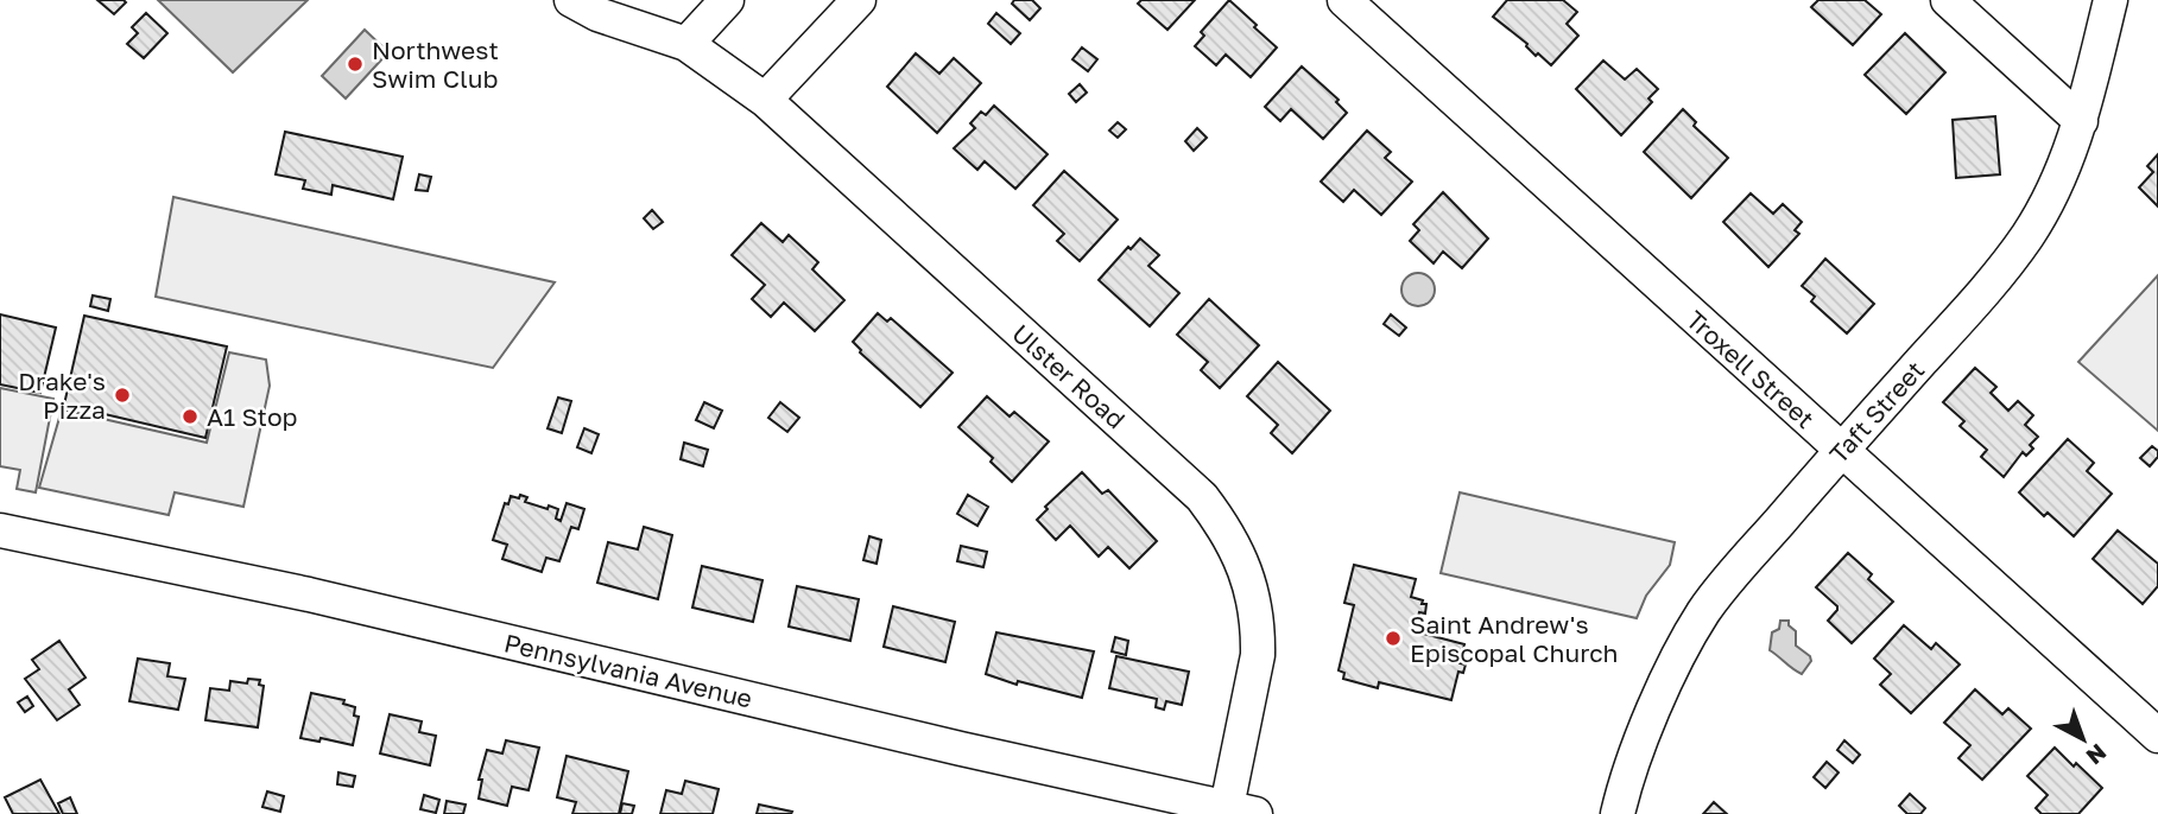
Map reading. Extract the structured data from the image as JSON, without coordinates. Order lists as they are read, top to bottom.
{
  "streets": {
    "street": [
      "Troxell Street",
      "Ulster Road",
      "Taft Street",
      "Pennsylvania Avenue"
    ]
  },
  "crossings": [
    ["Troxell Street", "Taft Street"],
    ["Ulster Road", "Pennsylvania Avenue"]
  ],
  "places": [
    "Northwest Swim Club",
    "Drake's Pizza",
    "A1 Stop",
    "Saint Andrew's Episcopal Church"
  ],
  "north": "bottom right"
}
